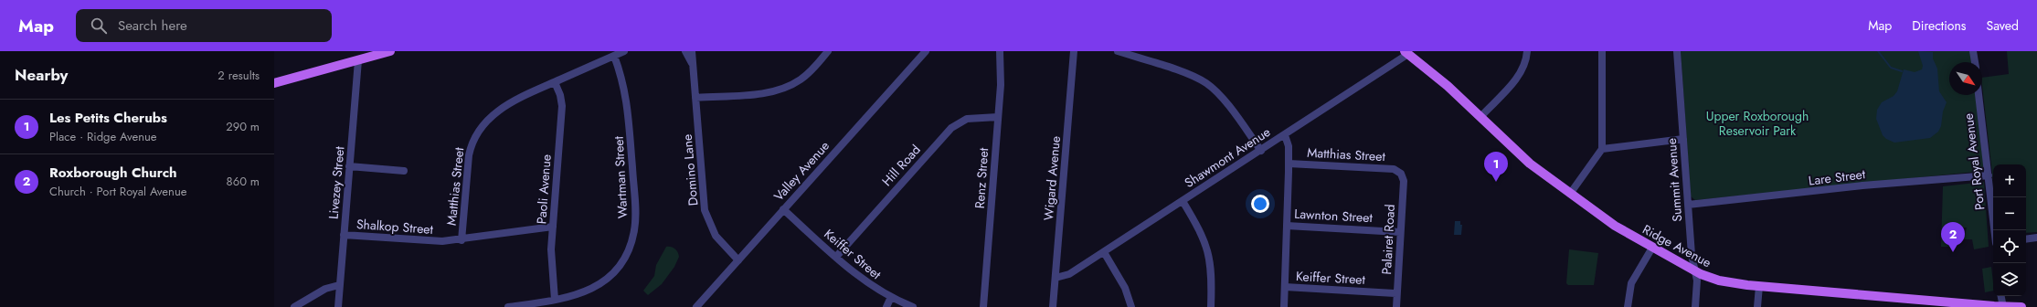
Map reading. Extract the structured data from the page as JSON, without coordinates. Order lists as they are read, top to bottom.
{
  "streets": {
    "main road": ["Ridge Avenue"],
    "street": [
      "Matthias Street",
      "Shawmont Avenue",
      "Port Royal Avenue",
      "Hill Road",
      "Domino Lane",
      "Valley Avenue",
      "Wartman Street",
      "Lare Street",
      "Renz Street",
      "Wigard Avenue",
      "Summit Avenue",
      "Livezey Street",
      "Paoli Avenue",
      "Lawnton Street",
      "Shalkop Street",
      "Palairet Road",
      "Keiffer Street"
    ]
  },
  "crossings": [
    ["Matthias Street", "Wartman Street"],
    ["Matthias Street", "Paoli Avenue"],
    ["Matthias Street", "Shalkop Street"],
    ["Matthias Street", "Palairet Road"],
    ["Shawmont Avenue", "Wigard Avenue"],
    ["Shawmont Avenue", "Ridge Avenue"],
    ["Port Royal Avenue", "Lare Street"],
    ["Hill Road", "Renz Street"],
    ["Hill Road", "Keiffer Street"],
    ["Domino Lane", "Valley Avenue"],
    ["Valley Avenue", "Keiffer Street"],
    ["Wartman Street", "Paoli Avenue"],
    ["Lare Street", "Summit Avenue"],
    ["Summit Avenue", "Ridge Avenue"],
    ["Livezey Street", "Shalkop Street"],
    ["Paoli Avenue", "Shalkop Street"],
    ["Lawnton Street", "Palairet Road"],
    ["Palairet Road", "Keiffer Street"]
  ],
  "parks": ["Upper Roxborough Reservoir Park"],
  "north": "bottom right",
  "page": {
    "header": "Map",
    "search": "Search here",
    "nav": ["Map", "Directions", "Saved"],
    "heading": ["Nearby", "2 results"],
    "list": [
      {
        "mark": "1",
        "name": "Les Petits Cherubs",
        "note": "Place · Ridge Avenue",
        "value": "290 m"
      },
      {
        "mark": "2",
        "name": "Roxborough Church",
        "note": "Church · Port Royal Avenue",
        "value": "860 m"
      }
    ],
    "pins": ["1", "2"],
    "map_buttons": ["+", "−"]
  }
}
